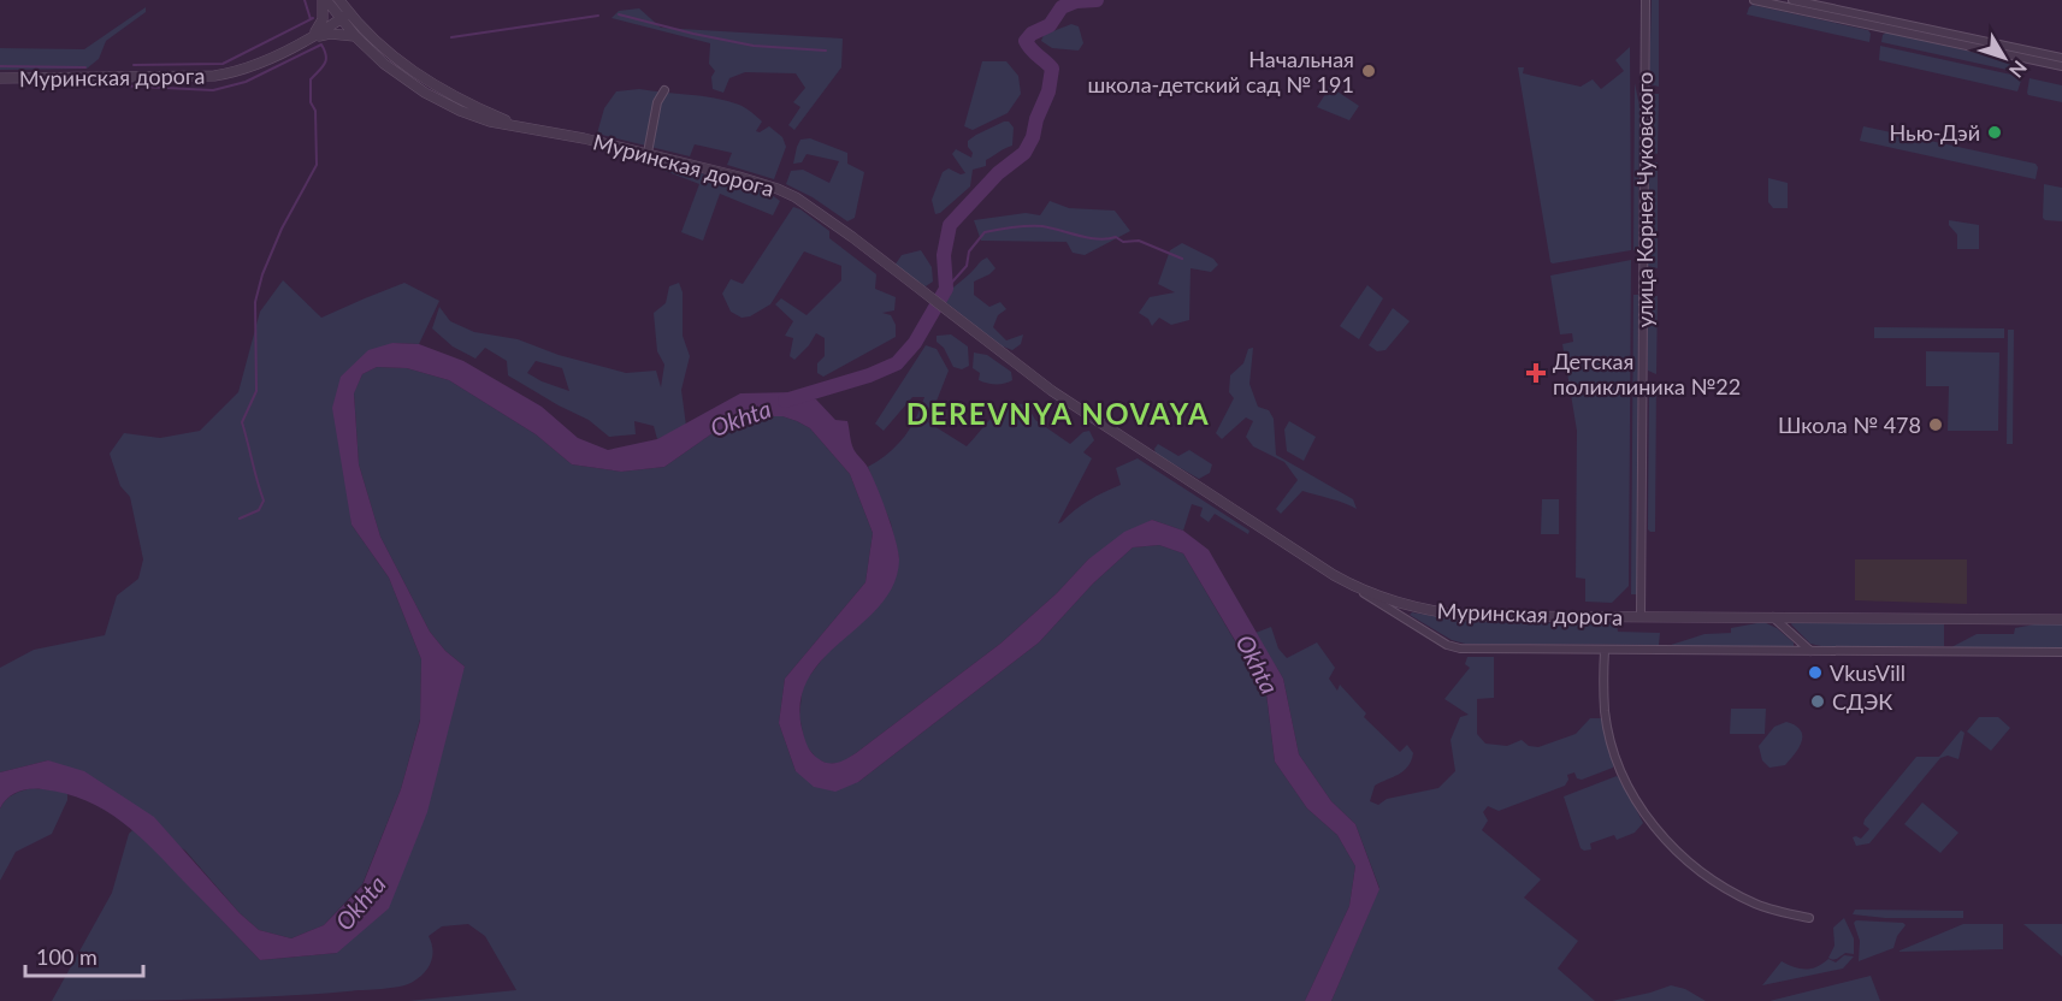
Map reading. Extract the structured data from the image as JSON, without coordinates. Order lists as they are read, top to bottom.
{
  "streets": {
    "street": ["Муринская дорога", "улица Корнея Чуковского"]
  },
  "crossings": [
    ["Муринская дорога", "улица Корнея Чуковского"]
  ],
  "districts": ["DEREVNYA NOVAYA"],
  "water": ["Okhta"],
  "places": {
    "other": [
      "Начальная школа-детский сад № 191",
      "Нью-Дэй",
      "Школа № 478",
      "VkusVill",
      "СДЭК"
    ],
    "health": ["Детская поликлиника №22"]
  },
  "scale_bar": "100 m",
  "north": "bottom right"
}
